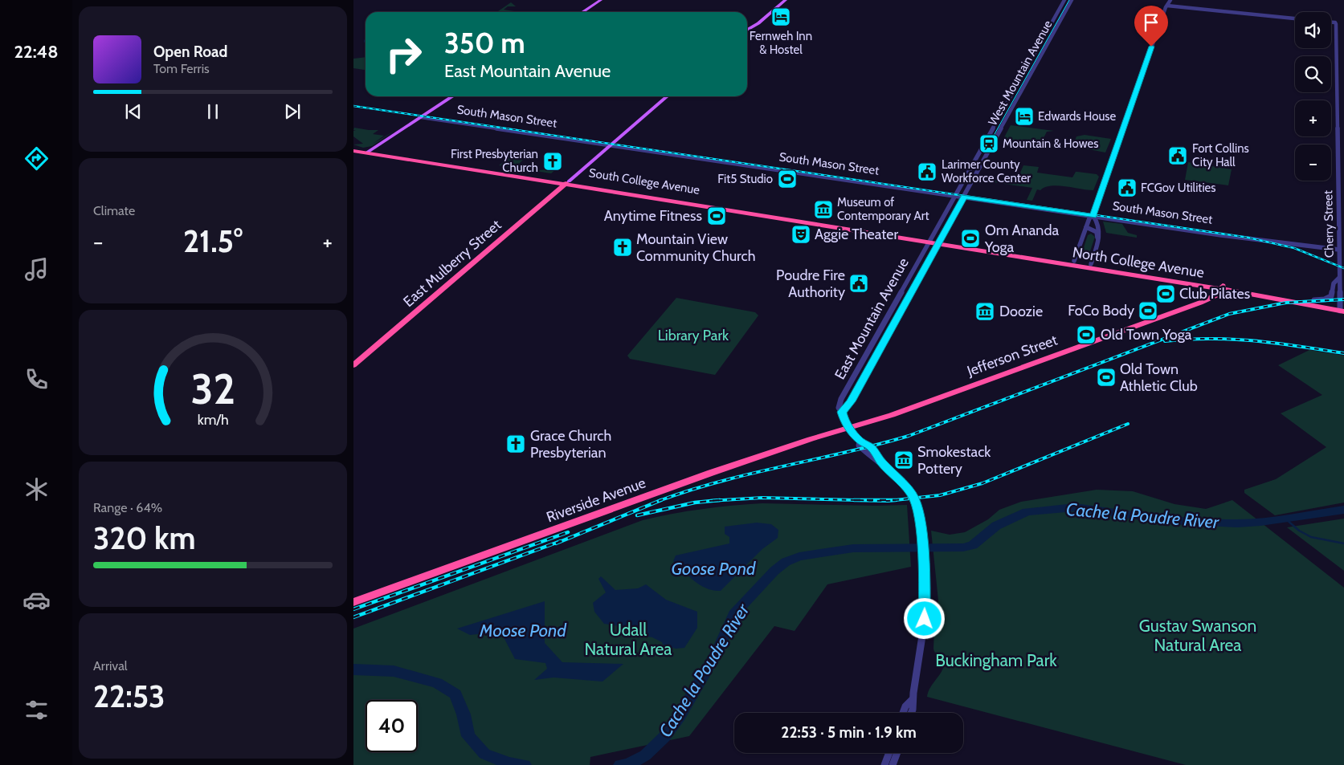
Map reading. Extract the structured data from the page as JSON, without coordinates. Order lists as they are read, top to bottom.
{
  "streets": {
    "highway": [
      "South College Avenue",
      "North College Avenue",
      "East Mulberry Street",
      "Jefferson Street",
      "Riverside Avenue"
    ],
    "street": [
      "West Mountain Avenue",
      "South Mason Street",
      "Cherry Street",
      "East Mountain Avenue"
    ]
  },
  "crossings": [
    ["West Mountain Avenue", "South Mason Street"],
    ["West Mountain Avenue", "South College Avenue"],
    ["West Mountain Avenue", "North College Avenue"],
    ["West Mountain Avenue", "East Mountain Avenue"],
    ["South Mason Street", "Cherry Street"],
    ["South College Avenue", "North College Avenue"],
    ["South College Avenue", "East Mulberry Street"],
    ["South College Avenue", "East Mountain Avenue"],
    ["Cherry Street", "North College Avenue"],
    ["North College Avenue", "East Mountain Avenue"],
    ["North College Avenue", "Jefferson Street"],
    ["Jefferson Street", "Riverside Avenue"]
  ],
  "water": ["Cache la Poudre River", "Goose Pond", "Moose Pond"],
  "parks": [
    "Library Park",
    "Gustav Swanson Natural Area",
    "Udall Natural Area",
    "Buckingham Park"
  ],
  "places": {
    "hotel": ["Fernweh Inn & Hostel", "Edwards House"],
    "station": ["Mountain & Howes"],
    "public building": [
      "Fort Collins City Hall",
      "Larimer County Workforce Center",
      "FCGov Utilities",
      "Poudre Fire Authority"
    ],
    "church": ["First Presbyterian Church", "Mountain View Community Church", "Grace Church Presbyterian"],
    "sports": [
      "Fit5 Studio",
      "Anytime Fitness",
      "Om Ananda Yoga",
      "Club Pilates",
      "FoCo Body",
      "Old Town Yoga",
      "Old Town Athletic Club"
    ],
    "museum": ["Museum of Contemporary Art", "Doozie", "Smokestack Pottery"],
    "theatre": ["Aggie Theater"]
  },
  "page": {
    "tabs": "22:48",
    "map_buttons": ["+", "−"],
    "turn": ["350 m", "East Mountain Avenue"],
    "song": ["Open Road", "Tom Ferris"],
    "tile": [
      "Climate",
      ["Range · 64%", "320 km"],
      ["Arrival", "22:53"]
    ],
    "heat": ["−", "21.5°", "+"],
    "limit": "40",
    "trip": "22:53 · 5 min · 1.9 km",
    "gauge": ["32", "km/h"]
  }
}
